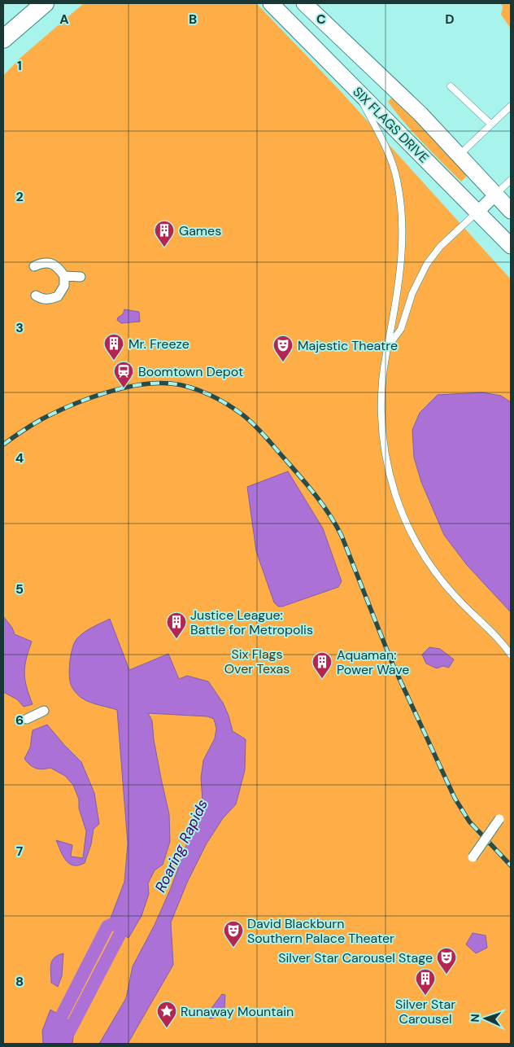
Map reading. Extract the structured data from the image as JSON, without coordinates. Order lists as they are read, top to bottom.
{
  "streets": {
    "street": ["SIX FLAGS DRIVE"]
  },
  "water": ["Roaring Rapids"],
  "parks": ["Six Flags Over Texas"],
  "places": {
    "building": [
      "Games",
      "Mr. Freeze",
      "Justice League: Battle for Metropolis",
      "Aquaman: Power Wave",
      "Silver Star Carousel"
    ],
    "theatre": ["Majestic Theatre", "David Blackburn Southern Palace Theater", "Silver Star Carousel Stage"],
    "station": ["Boomtown Depot"],
    "place": ["Runaway Mountain"]
  },
  "north": "left",
  "grid": {
    "columns": [
      "A",
      "B",
      "C",
      "D"
    ],
    "rows": [
      "1",
      "2",
      "3",
      "4",
      "5",
      "6",
      "7",
      "8"
    ]
  }
}
